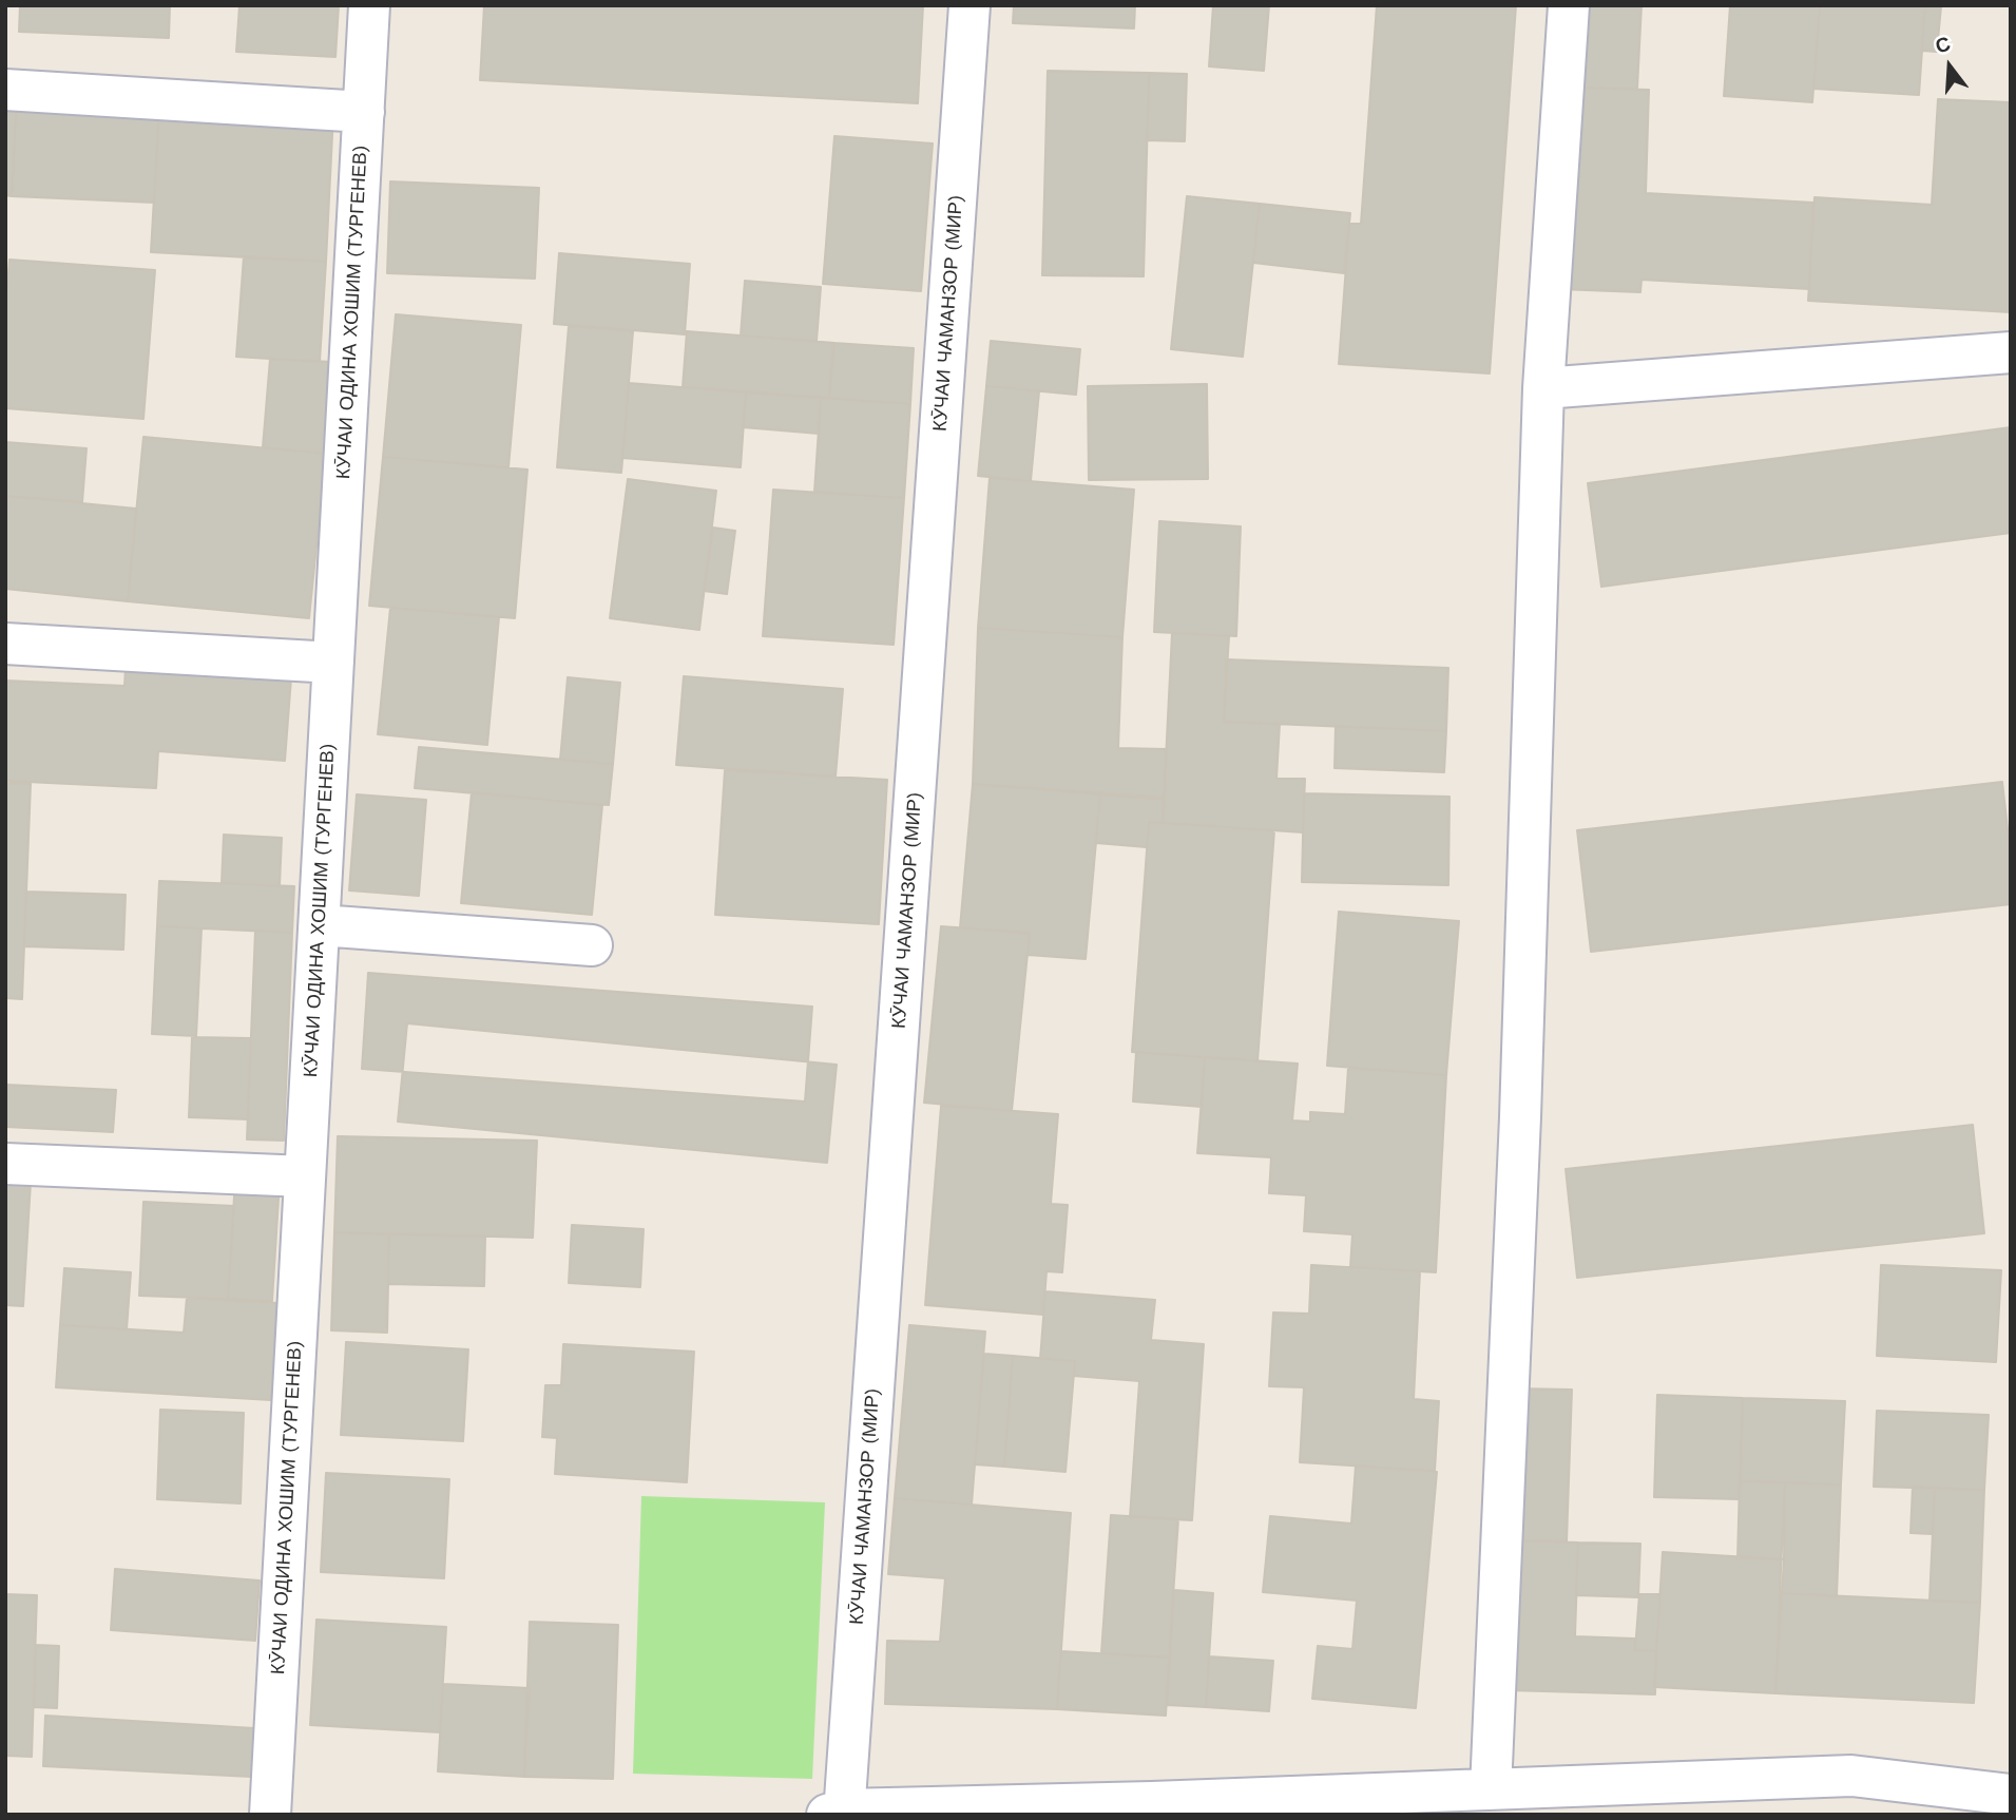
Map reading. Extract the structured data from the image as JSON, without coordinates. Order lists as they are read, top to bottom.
{
  "streets": {
    "street": ["КӮЧАИ ОДИНА ХОШИМ (ТУРГЕНЕВ)", "КӮЧАИ ЧАМАНЗОР (МИР)"]
  },
  "north": "top"
}
